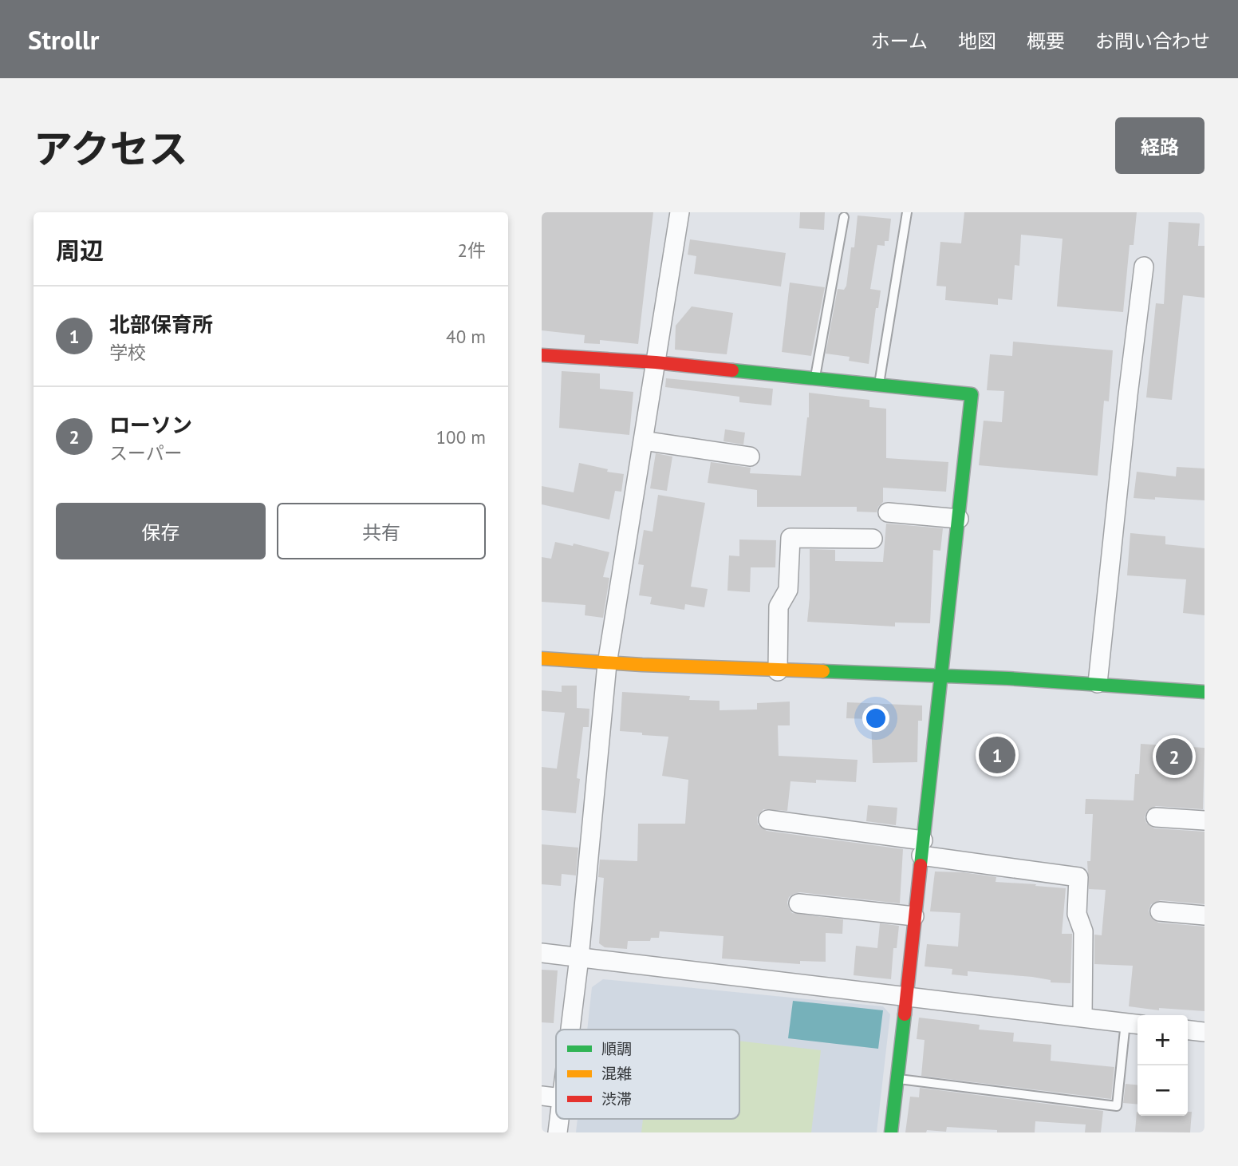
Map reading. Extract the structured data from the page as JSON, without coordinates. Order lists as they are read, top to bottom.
{
  "legend": ["順調", "混雑", "渋滞"],
  "page": {
    "header": "Strollr",
    "nav": [
      "ホーム",
      "地図",
      "概要",
      "お問い合わせ"
    ],
    "title": "アクセス",
    "buttons": [
      "経路",
      ["保存", "共有"]
    ],
    "heading": ["周辺", "2件"],
    "list": [
      {
        "mark": "1",
        "name": "北部保育所",
        "note": "学校",
        "value": "40 m"
      },
      {
        "mark": "2",
        "name": "ローソン",
        "note": "スーパー",
        "value": "100 m"
      }
    ],
    "pins": ["1", "2"],
    "map_buttons": ["+", "−"]
  }
}
